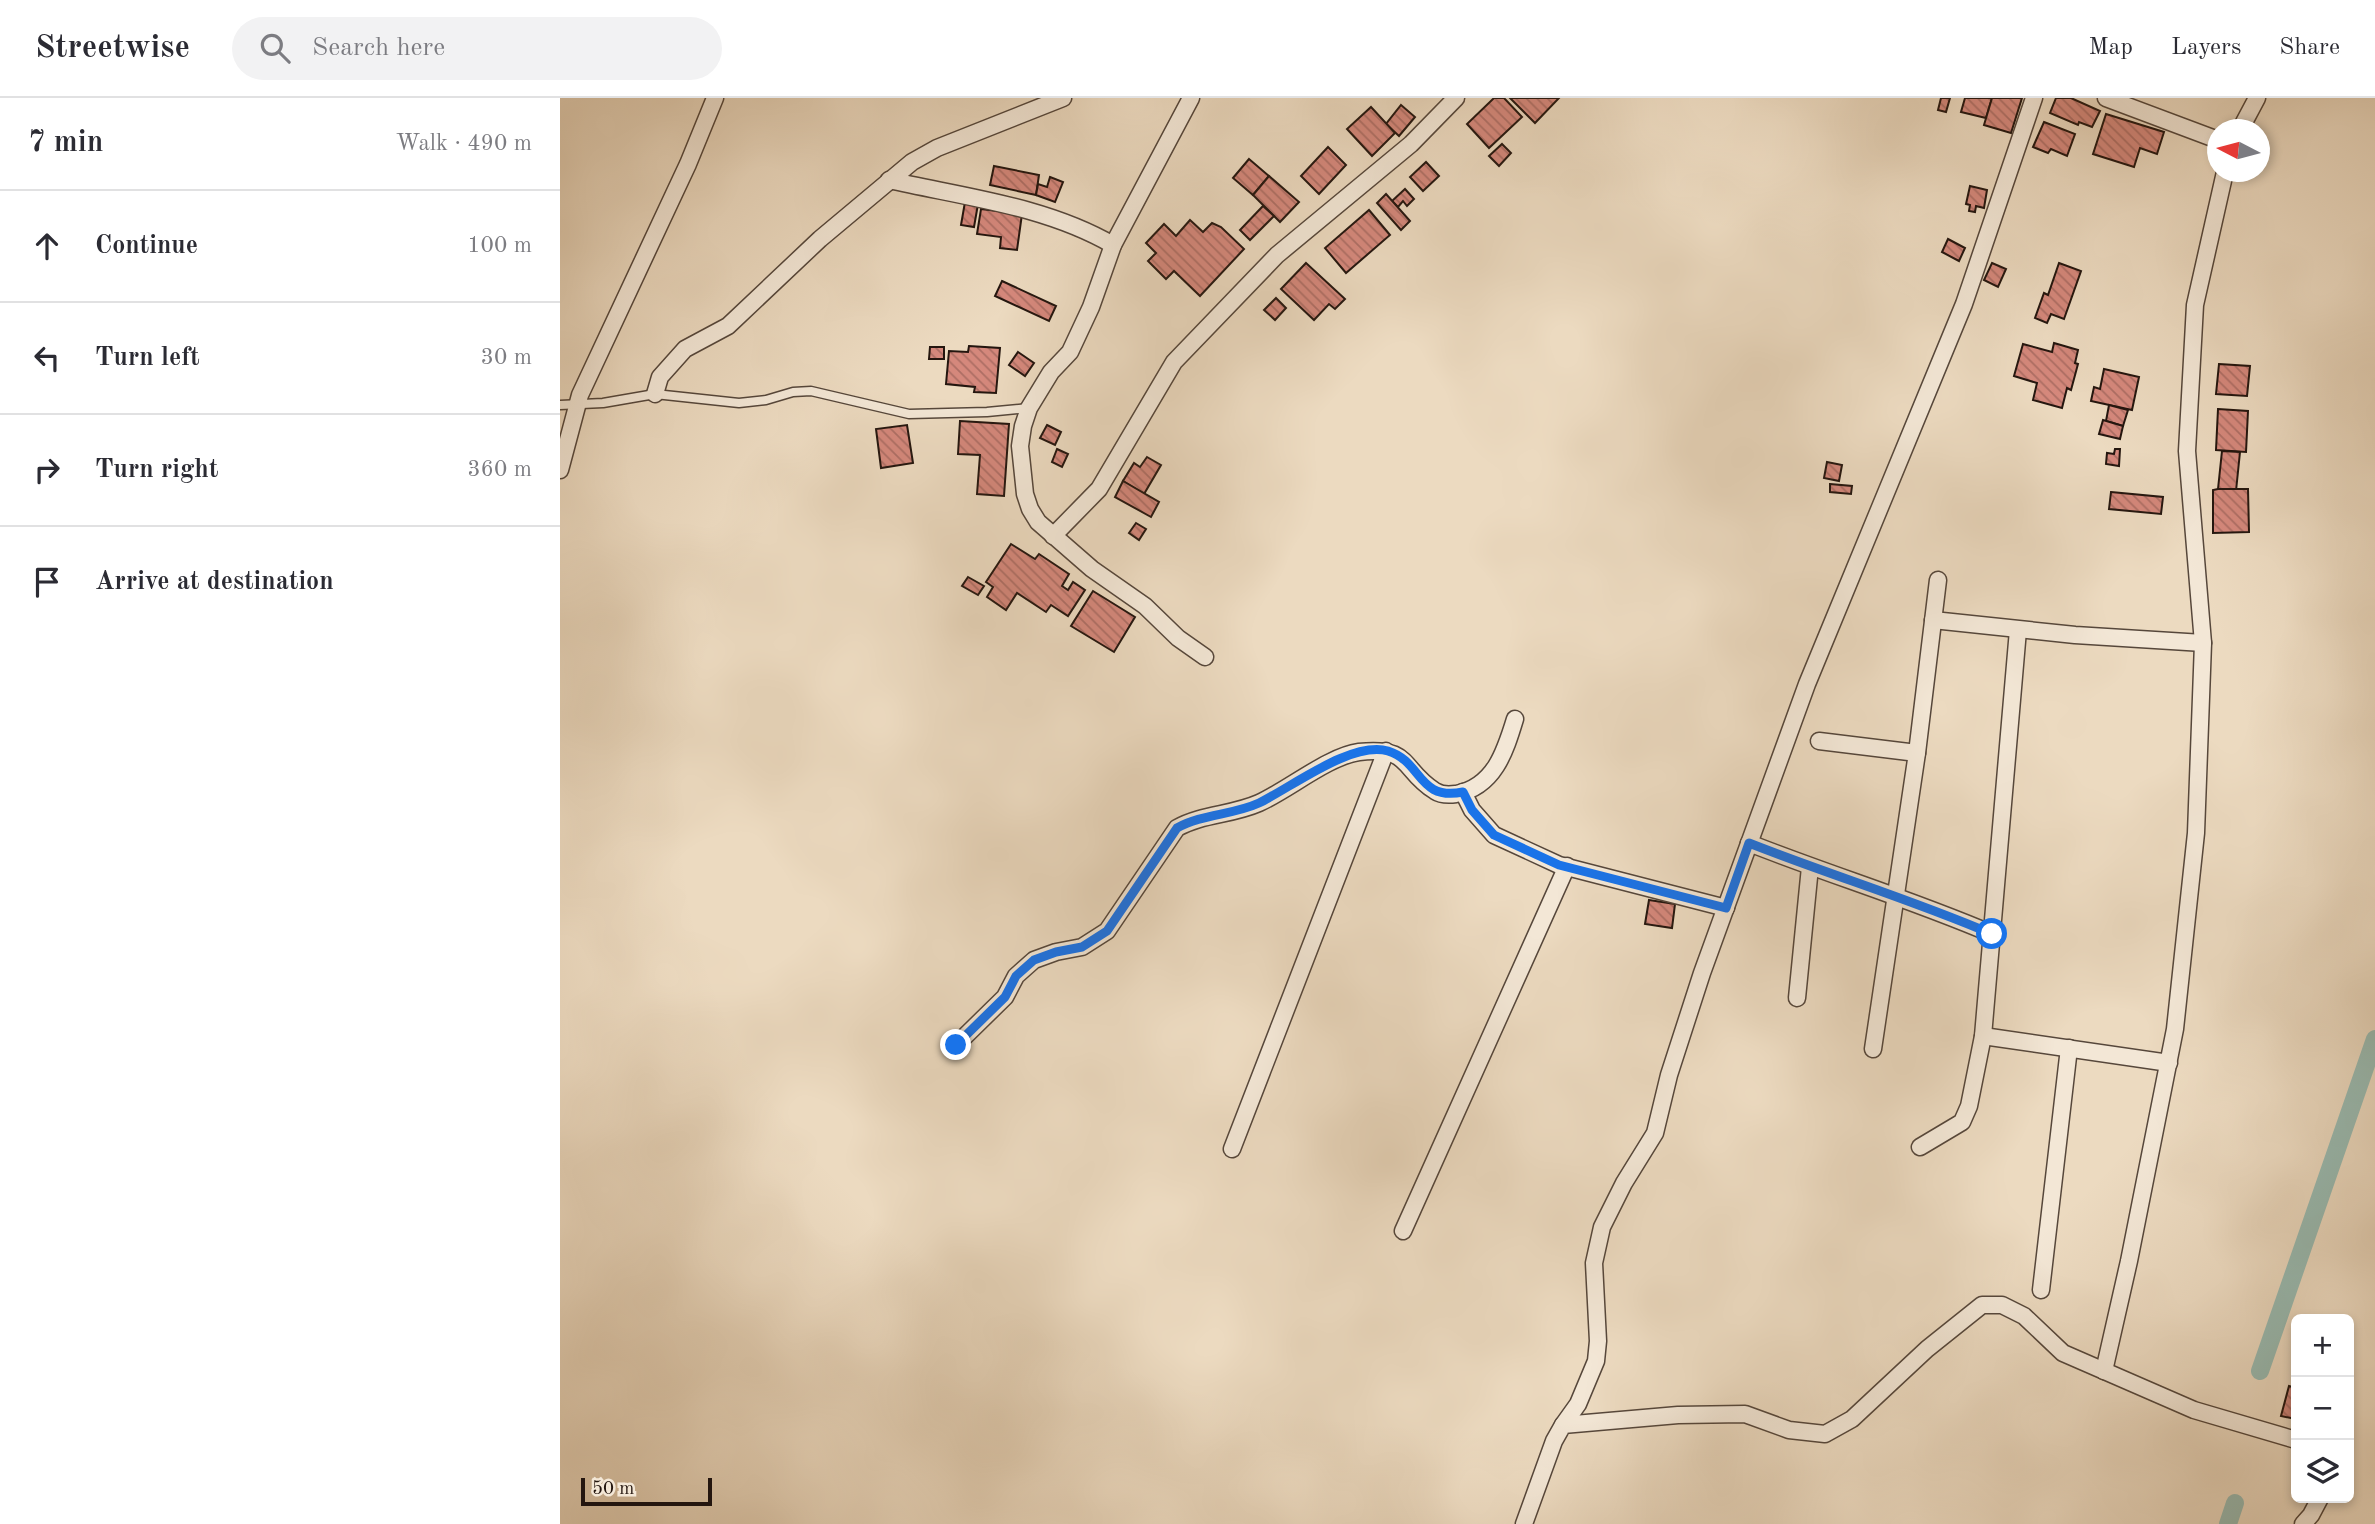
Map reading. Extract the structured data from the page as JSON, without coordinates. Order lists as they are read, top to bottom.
{
  "scale_bar": "50 m",
  "north": "left",
  "page": {
    "header": "Streetwise",
    "search": "Search here",
    "nav": ["Map", "Layers", "Share"],
    "heading": ["7 min", "Walk · 490 m"],
    "list": [
      ["Continue", "100 m"],
      ["Turn left", "30 m"],
      ["Turn right", "360 m"],
      "Arrive at destination"
    ],
    "map_buttons": ["+", "−"],
    "scale": "50 m"
  }
}
